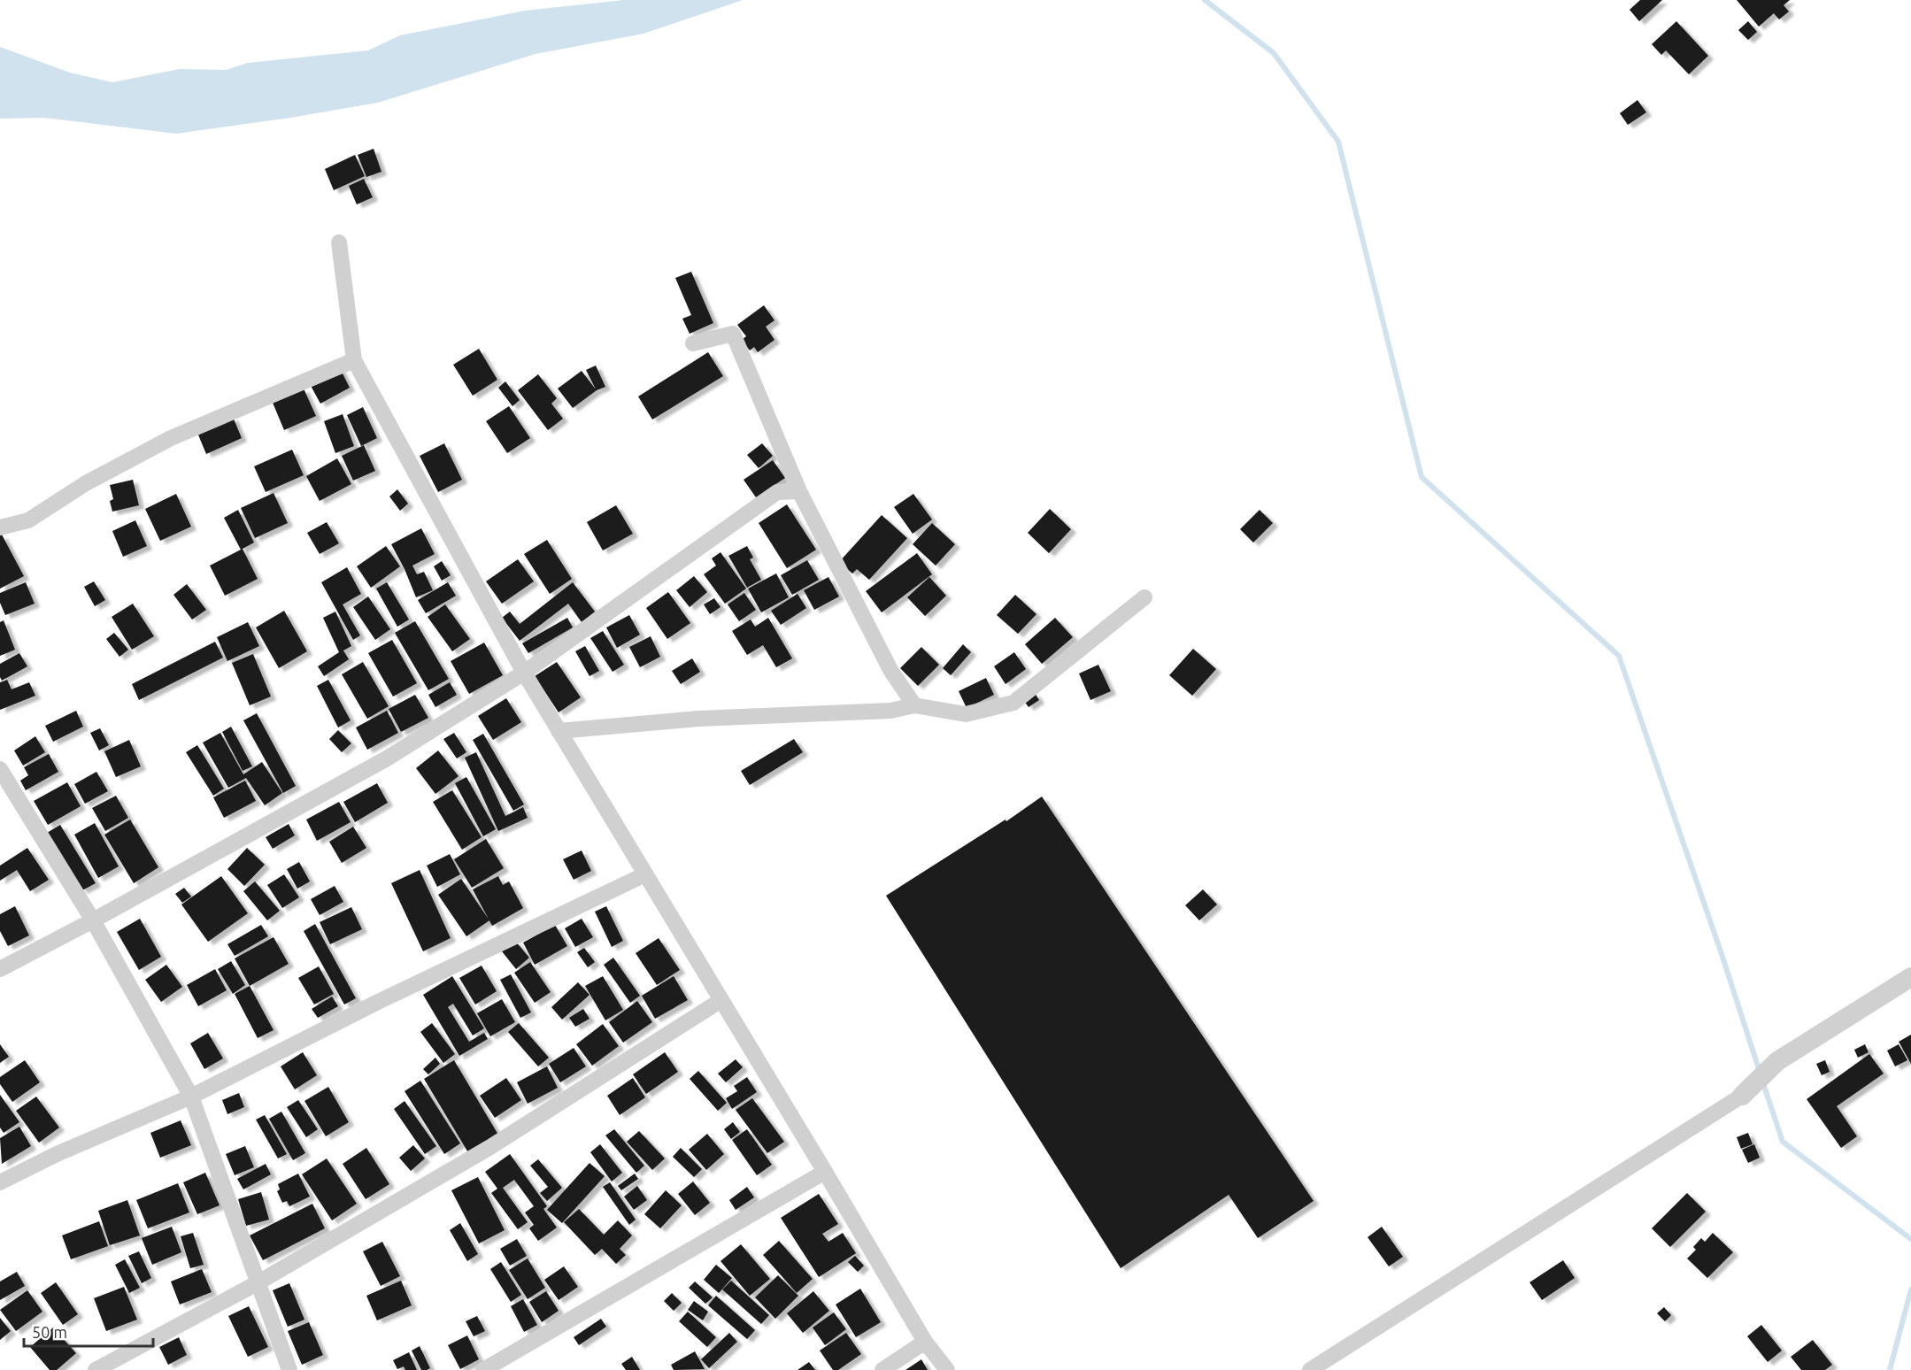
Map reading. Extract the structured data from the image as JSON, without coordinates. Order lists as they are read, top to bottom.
{
  "scale_bar": "50 m"
}
